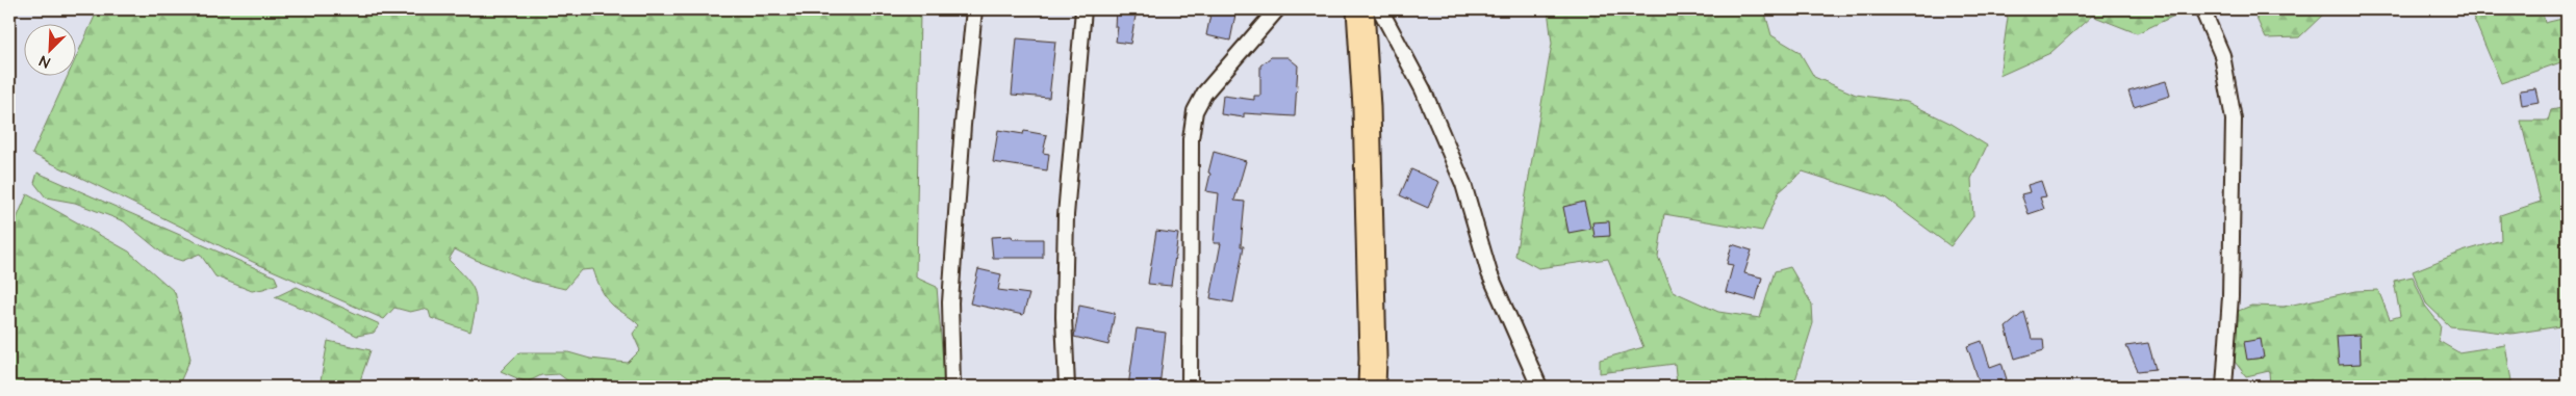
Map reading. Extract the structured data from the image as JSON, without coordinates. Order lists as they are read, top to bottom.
{
  "north": "bottom left"
}
